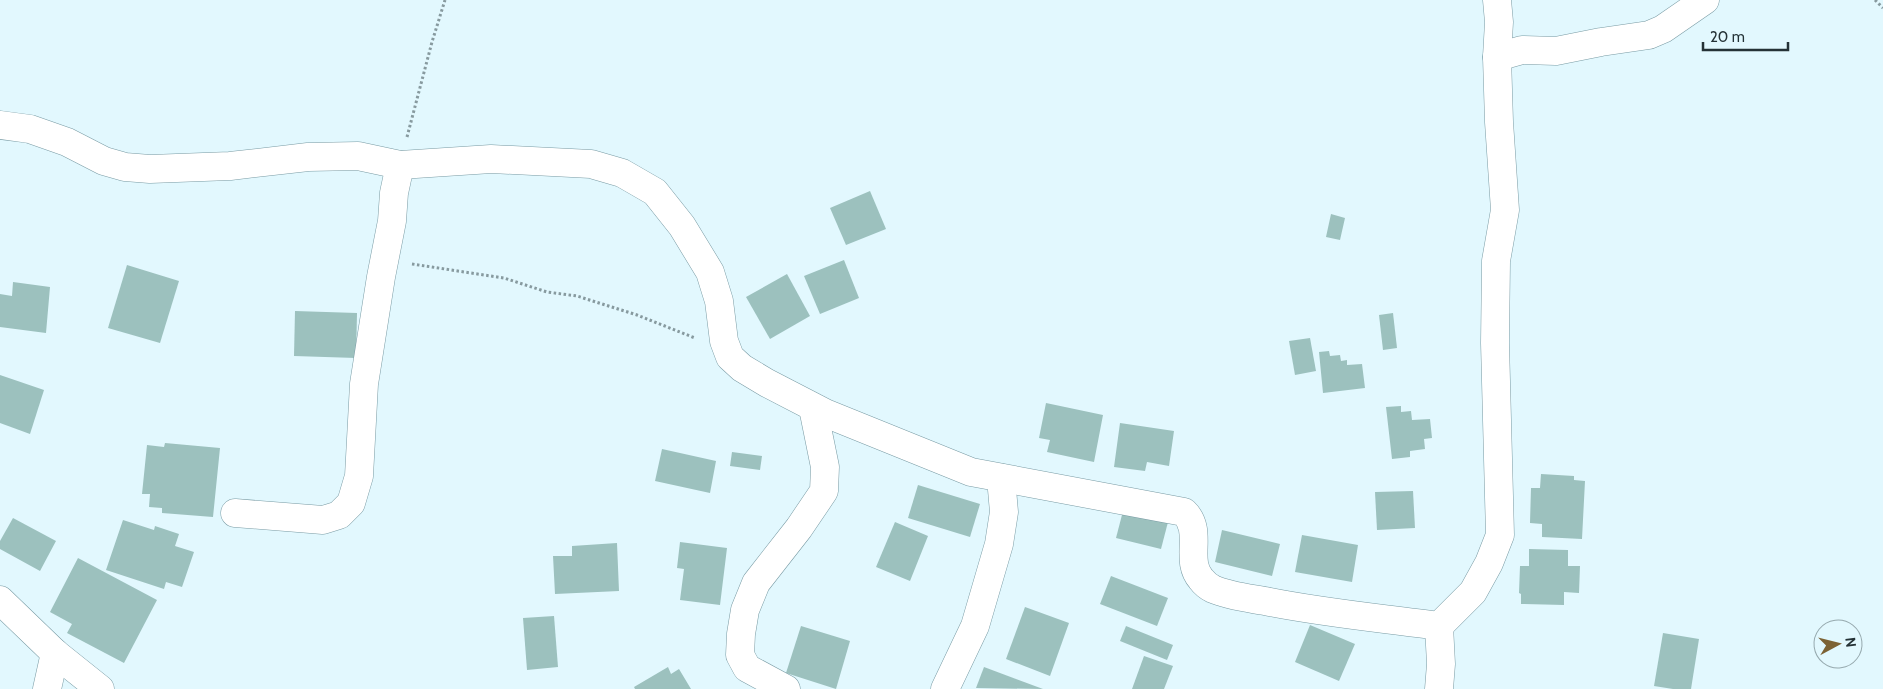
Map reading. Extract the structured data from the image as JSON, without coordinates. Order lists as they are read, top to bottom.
{
  "scale_bar": "20 m",
  "north": "right"
}
